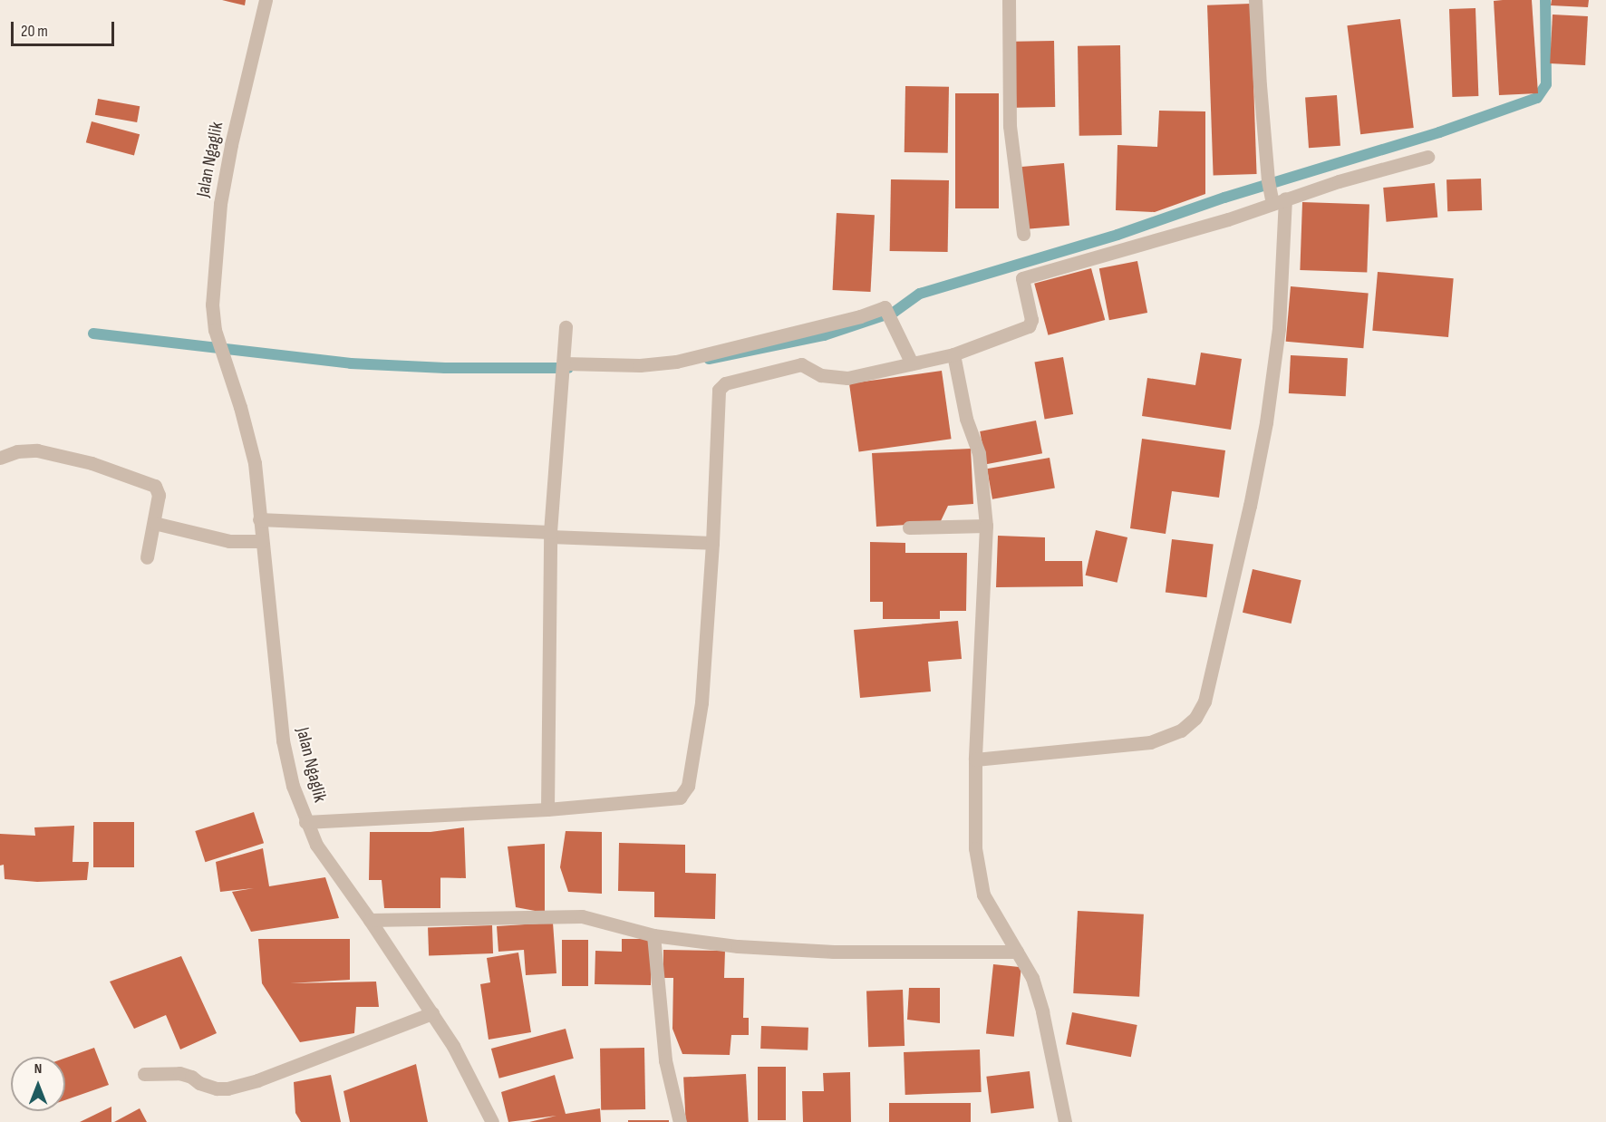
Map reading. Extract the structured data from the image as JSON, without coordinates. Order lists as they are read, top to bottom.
{
  "streets": {
    "street": ["Jalan Ngaglik"]
  },
  "scale_bar": "20 m",
  "north": "top"
}
